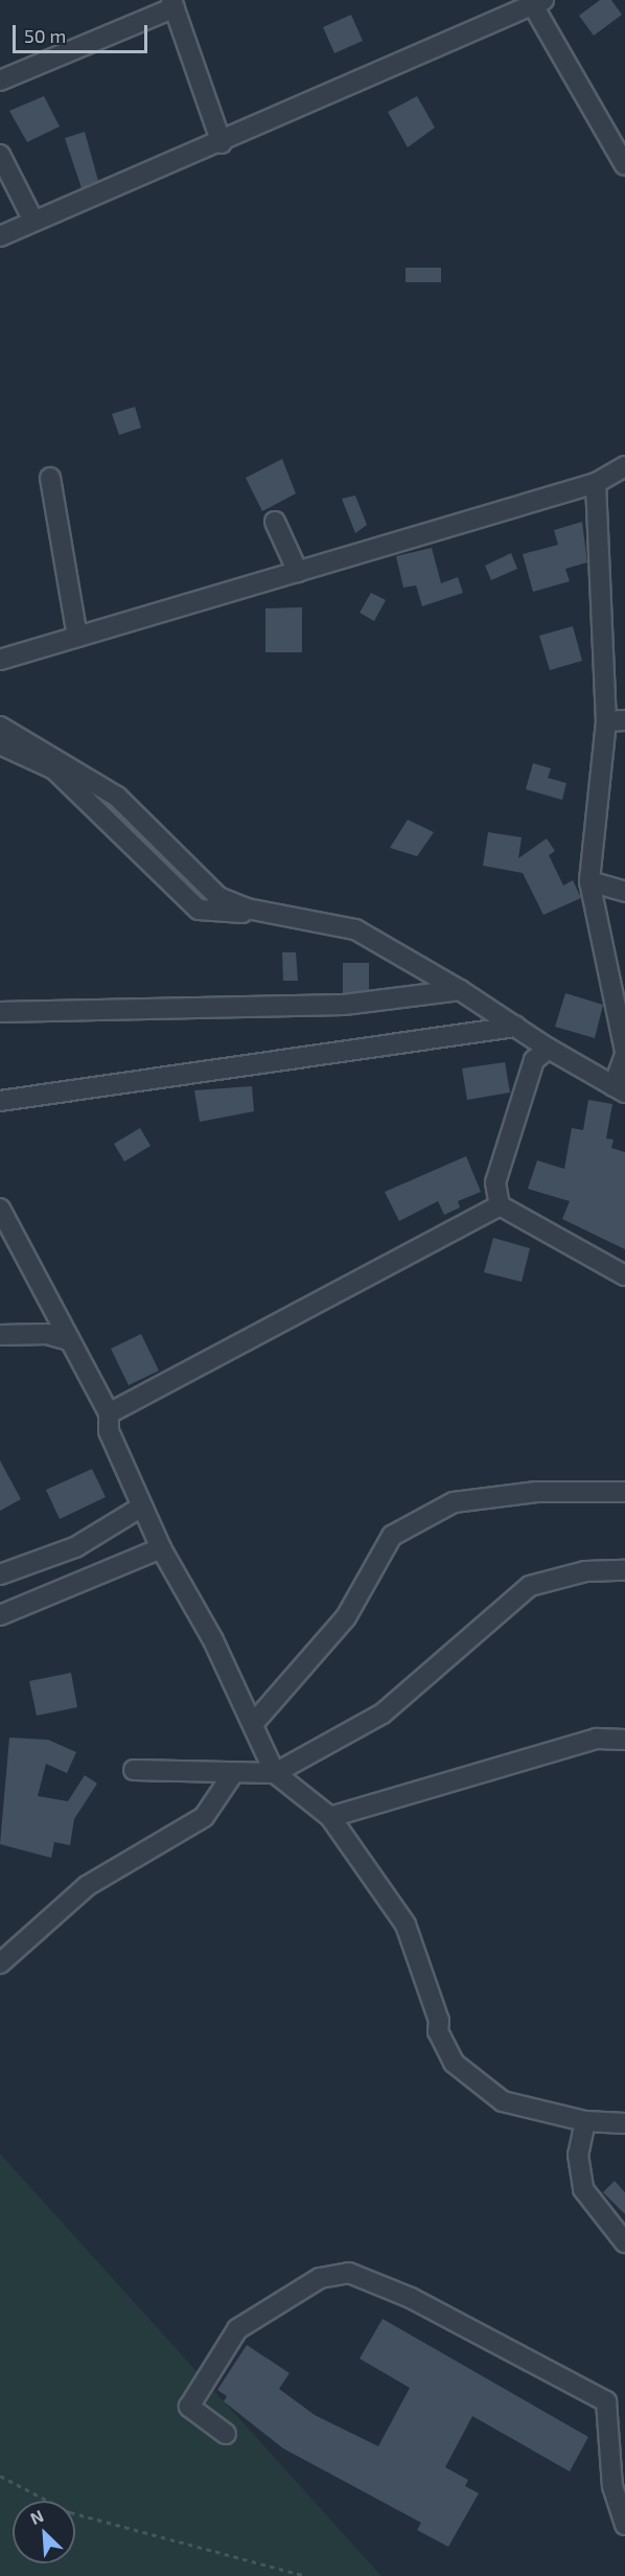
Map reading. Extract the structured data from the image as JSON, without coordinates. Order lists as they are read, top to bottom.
{
  "scale_bar": "50 m",
  "north": "top left"
}
